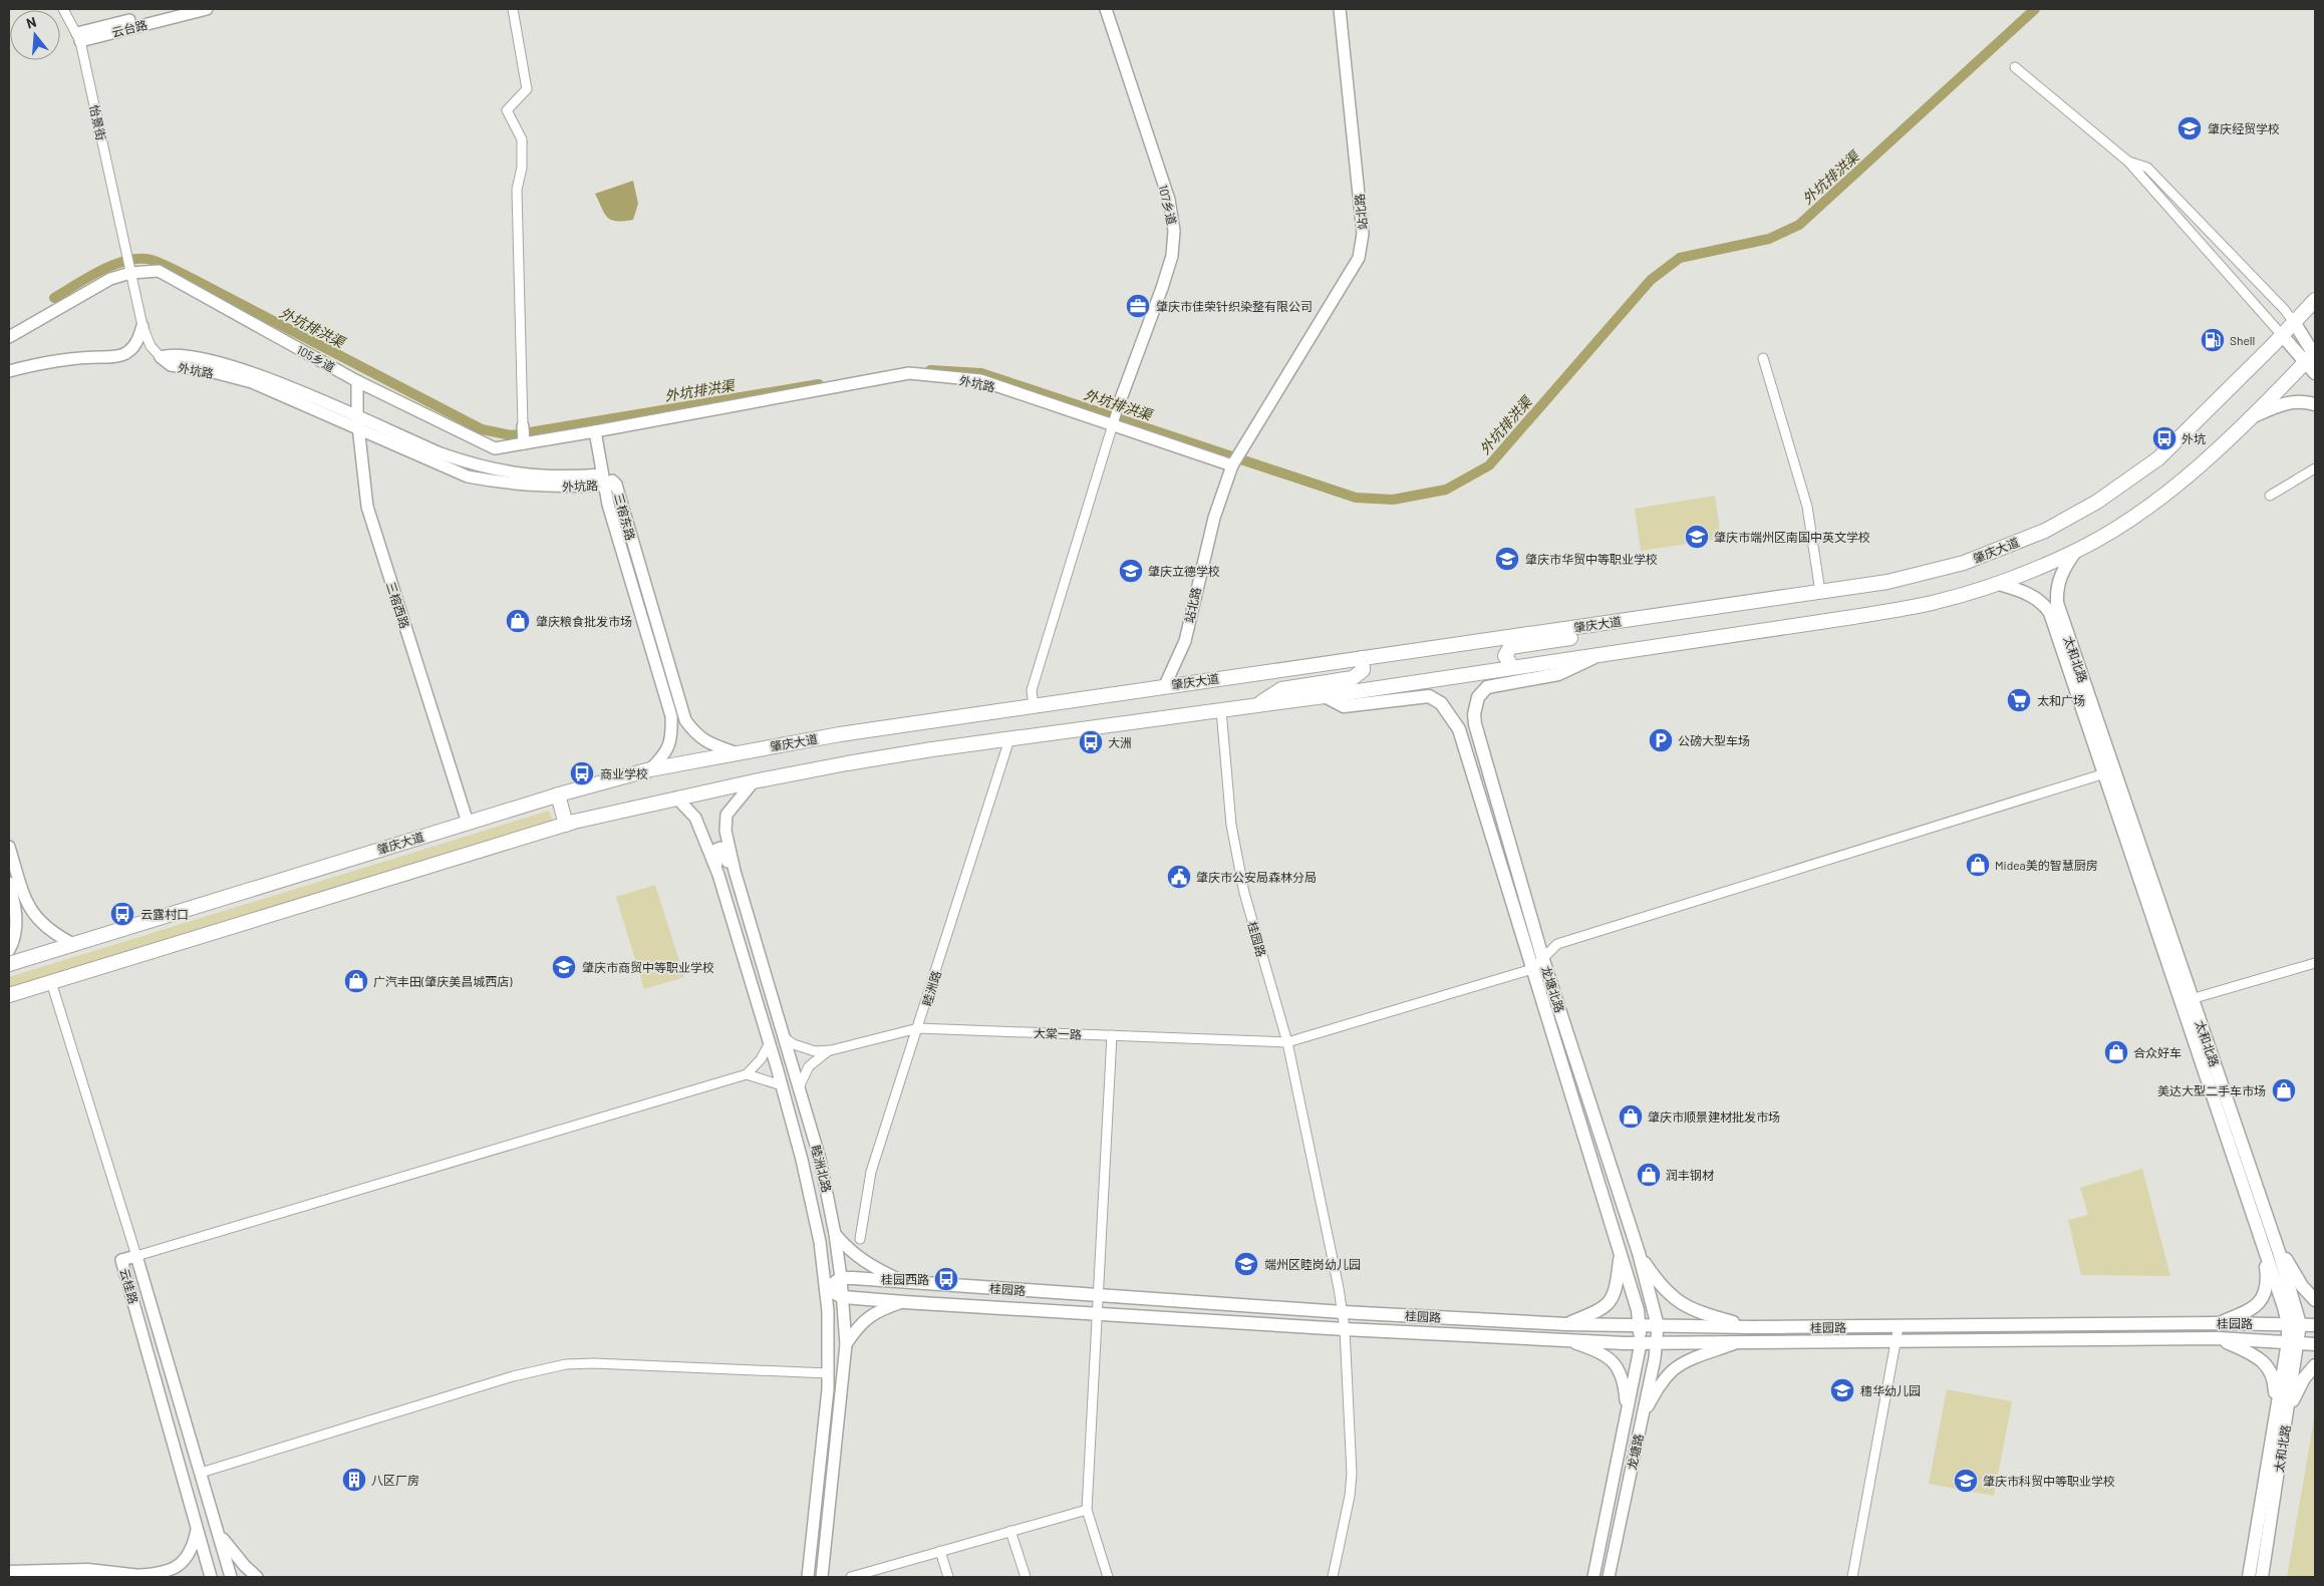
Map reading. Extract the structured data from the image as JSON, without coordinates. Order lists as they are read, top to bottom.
{
  "streets": {
    "highway": ["肇庆大道"],
    "main road": ["太和北路", "桂园路", "龙塘北路"],
    "street": [
      "云台路",
      "怡景街",
      "107乡道",
      "站北路",
      "105乡道",
      "外坑路",
      "三榕东路",
      "三榕西路",
      "睦洲路",
      "大棠一路",
      "睦洲北路",
      "云桂路",
      "龙塘路"
    ]
  },
  "crossings": [
    ["云台路", "怡景街"],
    ["怡景街", "105乡道"],
    ["怡景街", "外坑路"],
    ["站北路", "外坑路"],
    ["站北路", "肇庆大道"],
    ["105乡道", "外坑路"],
    ["105乡道", "三榕西路"],
    ["外坑路", "三榕东路"],
    ["外坑路", "三榕西路"],
    ["三榕东路", "肇庆大道"],
    ["肇庆大道", "三榕西路"],
    ["太和北路", "桂园路"],
    ["桂园路", "龙塘北路"],
    ["桂园路", "大棠一路"],
    ["桂园路", "睦洲北路"],
    ["桂园路", "龙塘路"],
    ["睦洲路", "大棠一路"],
    ["龙塘北路", "大棠一路"]
  ],
  "water": ["外坑排洪渠"],
  "places": {
    "school or university": [
      "肇庆经贸学校",
      "肇庆市端州区南国中英文学校",
      "肇庆市华贸中等职业学校",
      "肇庆立德学校",
      "肇庆市商贸中等职业学校",
      "端州区睦岗幼儿园",
      "穗华幼儿园",
      "肇庆市科贸中等职业学校"
    ],
    "office": ["肇庆市佳荣针织染整有限公司"],
    "fuel station": ["Shell"],
    "bus stop": [
      "外坑",
      "大洲",
      "商业学校",
      "云露村口",
      "桂园西路"
    ],
    "shop": [
      "肇庆粮食批发市场",
      "Midea美的智慧厨房",
      "广汽丰田(肇庆美昌城西店)",
      "合众好车",
      "美达大型二手车市场",
      "肇庆市顺景建材批发市场",
      "润丰钢材"
    ],
    "supermarket": ["太和广场"],
    "parking": ["公磅大型车场"],
    "public building": ["肇庆市公安局森林分局"],
    "building": ["八区厂房"]
  },
  "north": "top"
}
